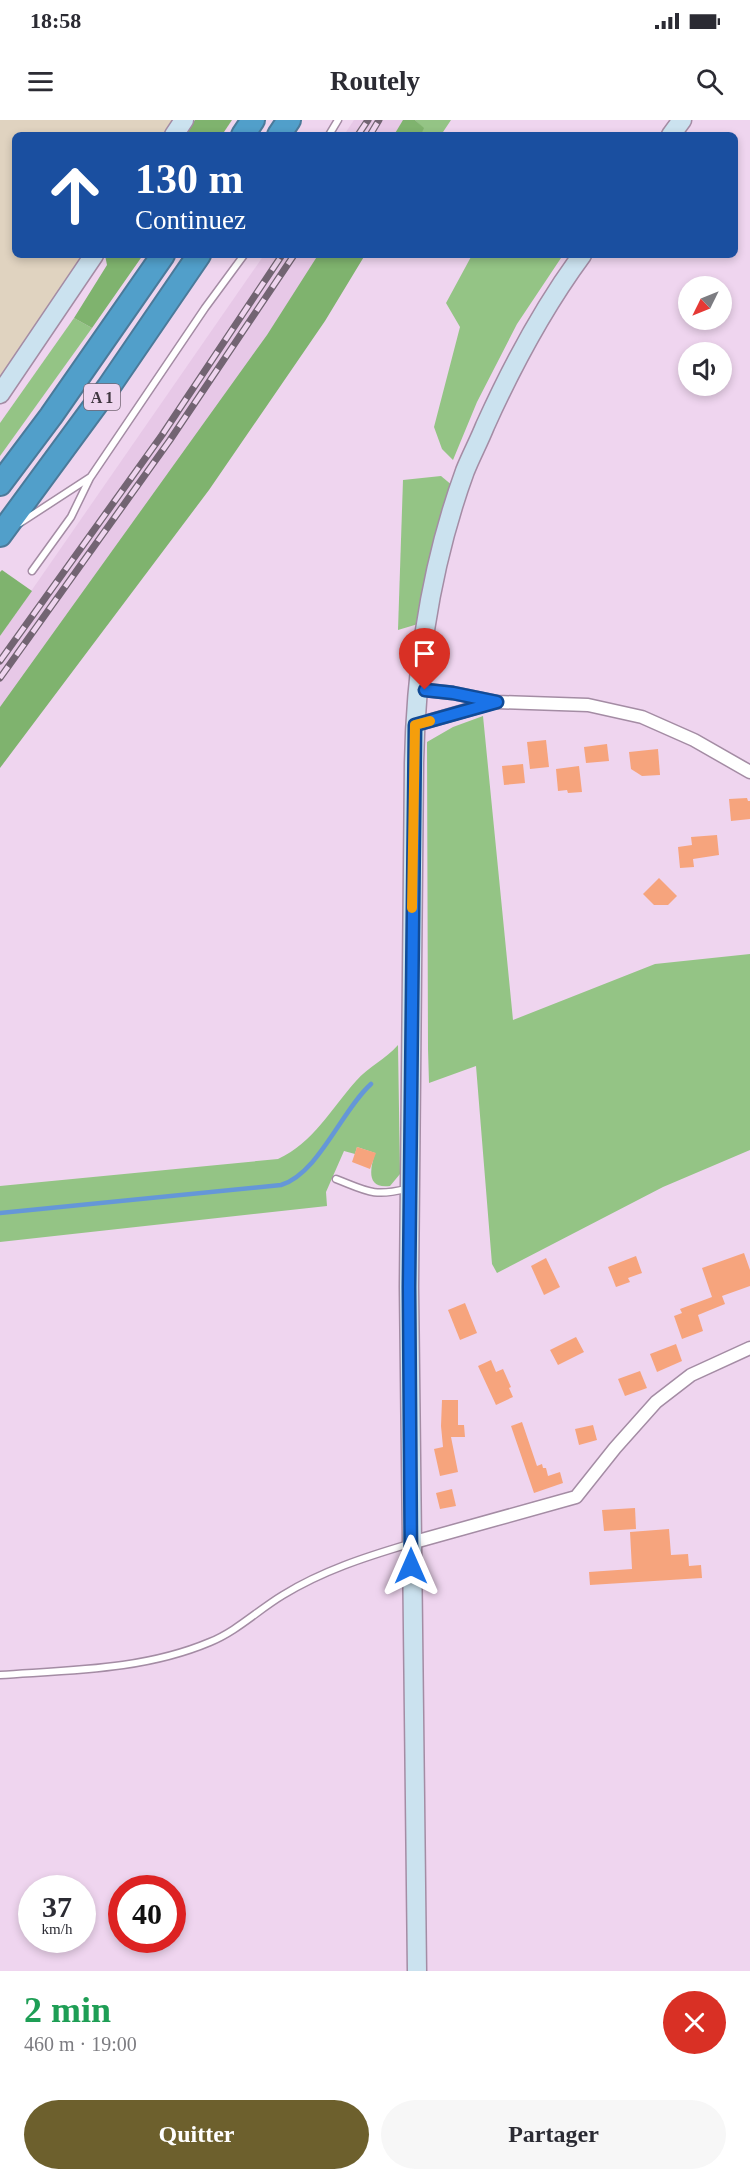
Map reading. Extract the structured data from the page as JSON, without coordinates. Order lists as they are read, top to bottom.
{
  "streets": {
    "highway": ["A 1"]
  },
  "north": "bottom left",
  "page": {
    "status": "18:58",
    "header": "Routely",
    "turn": ["130 m", "Continuez"],
    "speed": "37 km/h",
    "limit": "40",
    "heading": ["2 min", "460 m · 19:00"],
    "buttons": ["Quitter", "Partager"]
  }
}
